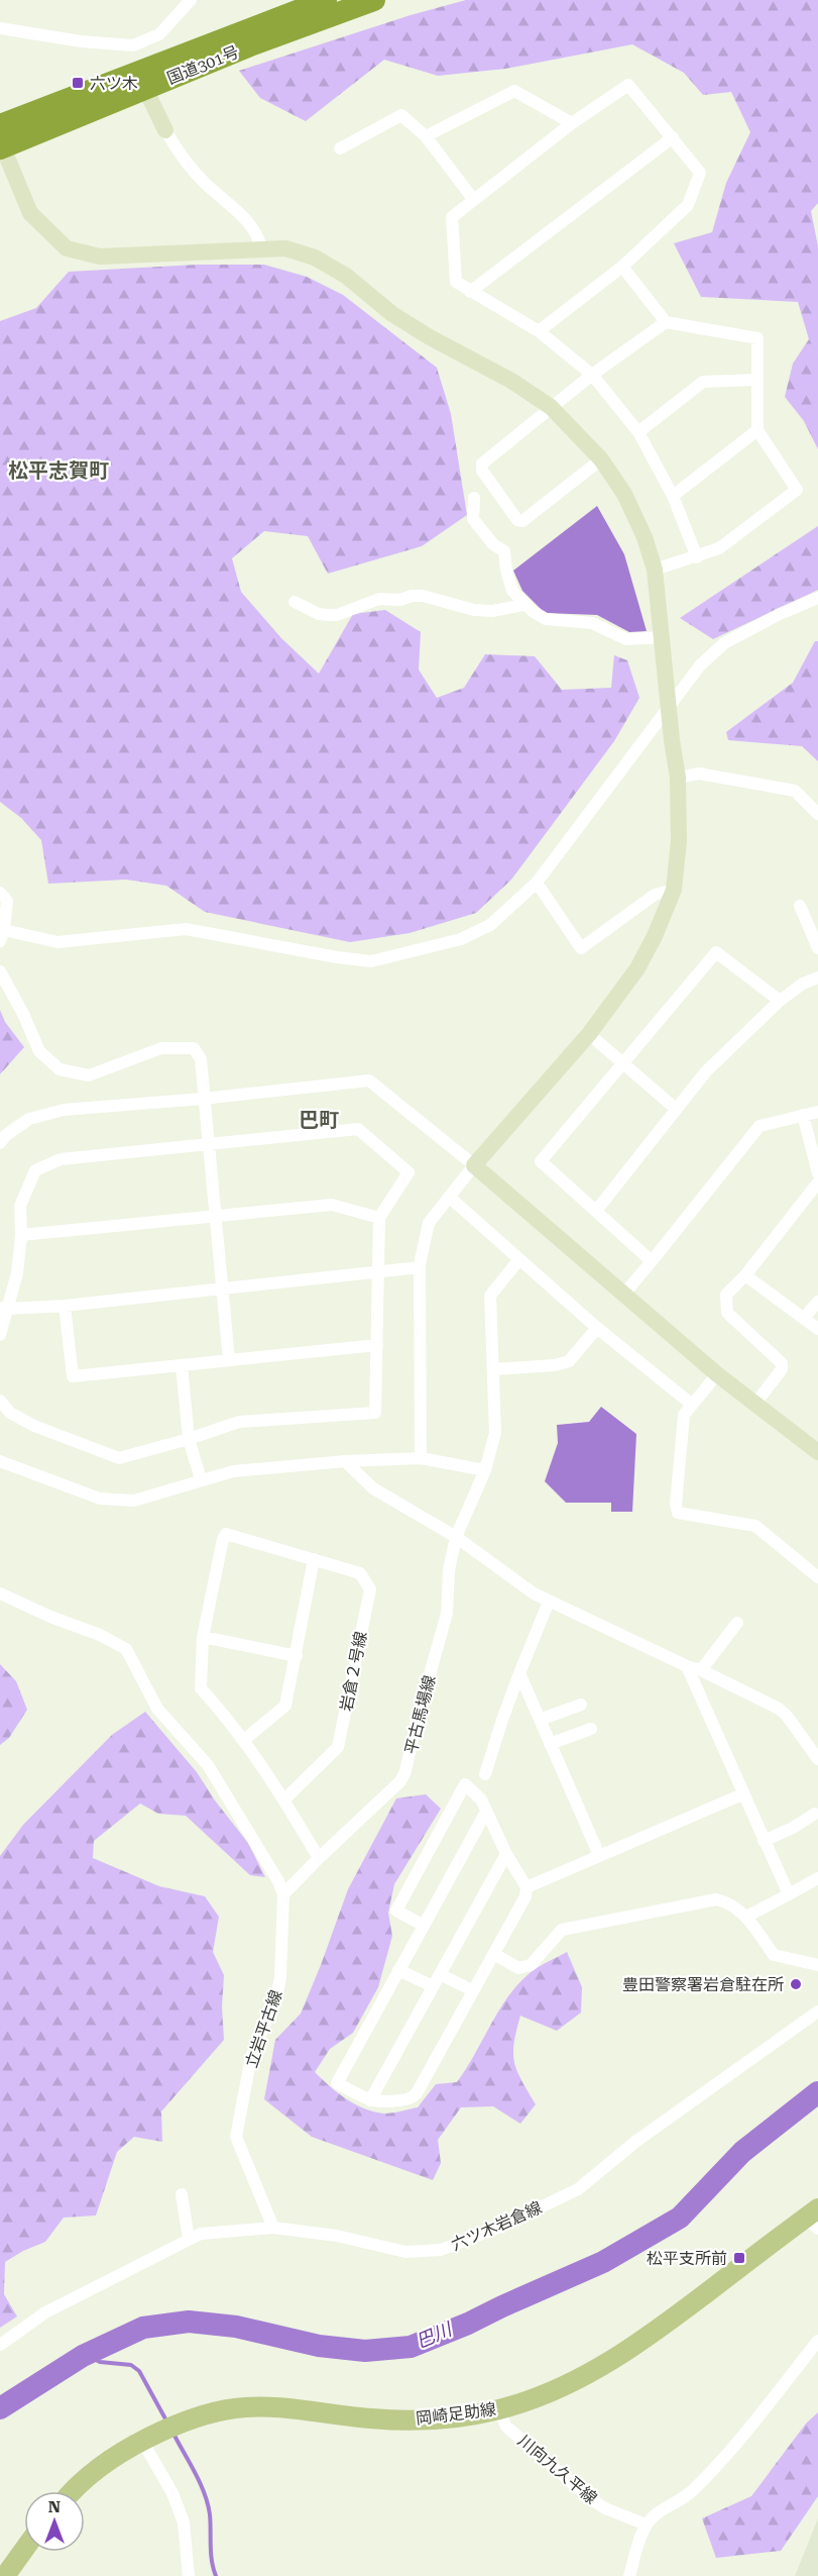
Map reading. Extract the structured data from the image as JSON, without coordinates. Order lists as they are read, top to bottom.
{
  "streets": {
    "highway": ["国道301号"],
    "main road": ["岡崎足助線"],
    "street": [
      "岩倉２号線",
      "平古馬場線",
      "立岩平古線",
      "六ツ木岩倉線",
      "川向九久平線"
    ]
  },
  "crossings": [
    ["平古馬場線", "立岩平古線"],
    ["立岩平古線", "六ツ木岩倉線"],
    ["岡崎足助線", "川向九久平線"]
  ],
  "districts": ["松平志賀町", "巴町"],
  "water": ["巴川"],
  "places": {
    "transit": ["六ツ木", "松平支所前"],
    "other": ["豊田警察署岩倉駐在所"]
  },
  "north": "top"
}
